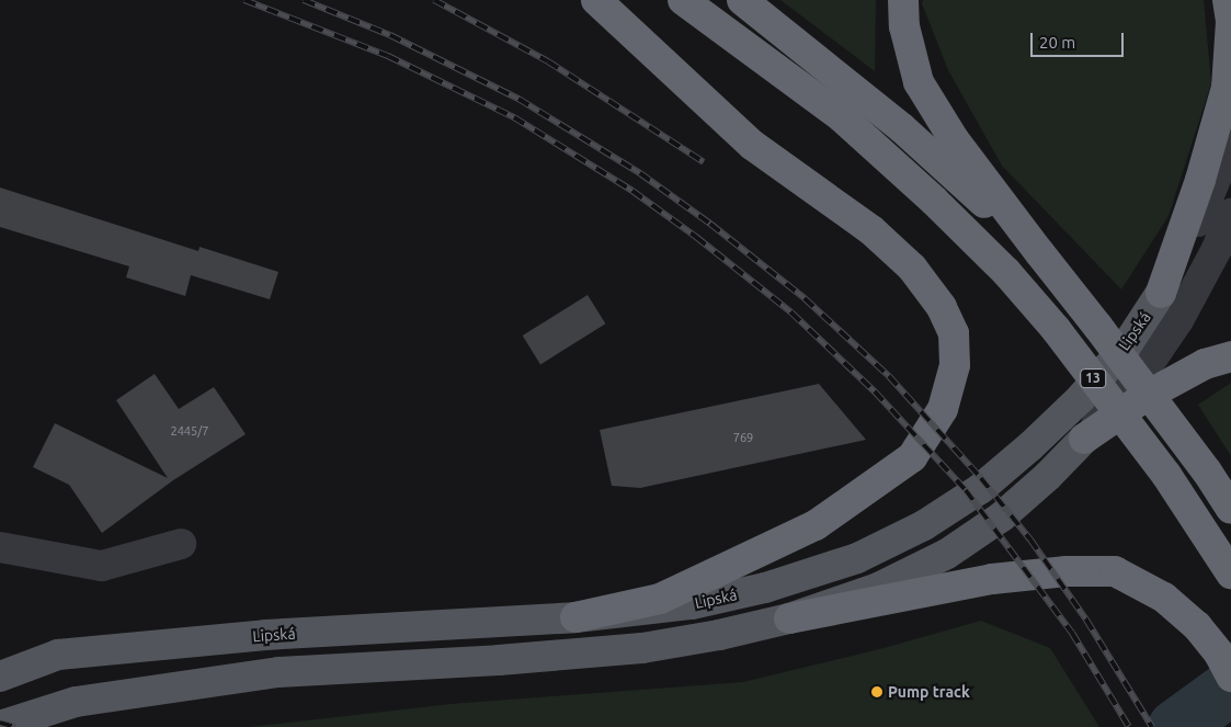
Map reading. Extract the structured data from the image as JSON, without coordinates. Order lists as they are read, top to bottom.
{
  "streets": {
    "highway": ["13"],
    "main road": ["Lipská"]
  },
  "places": ["Pump track"],
  "house_numbers": ["2445/7", "769"],
  "scale_bar": "20 m"
}
